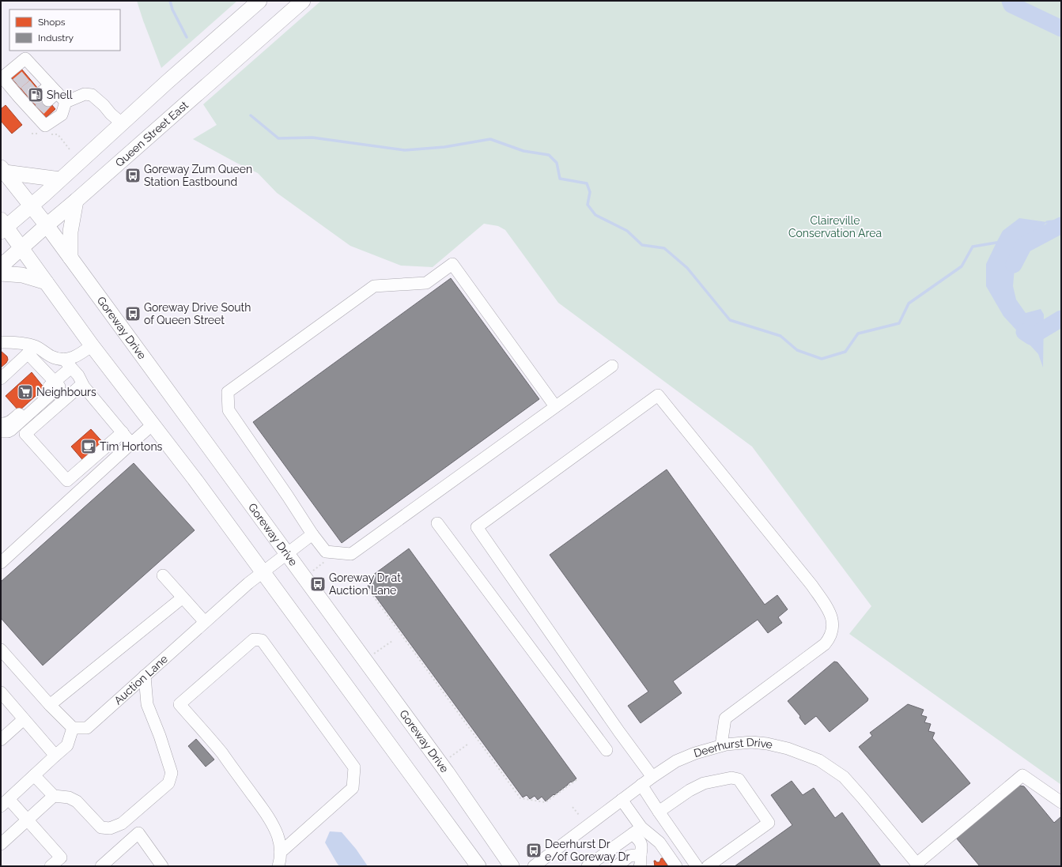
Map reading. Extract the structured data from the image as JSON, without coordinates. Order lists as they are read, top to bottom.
{
  "streets": {
    "main road": ["Queen Street East", "Goreway Drive"],
    "street": ["Auction Lane", "Deerhurst Drive"]
  },
  "crossings": [
    ["Queen Street East", "Goreway Drive"],
    ["Goreway Drive", "Auction Lane"]
  ],
  "parks": ["Claireville Conservation Area"],
  "places": {
    "fuel station": ["Shell"],
    "bus stop": [
      "Goreway Zum Queen Station Eastbound",
      "Goreway Drive South of Queen Street",
      "Goreway Dr at Auction Lane",
      "Deerhurst Dr e/of Goreway Dr"
    ],
    "supermarket": ["Neighbours"],
    "cafe": ["Tim Hortons"]
  },
  "legend": ["Shops", "Industry"]
}
